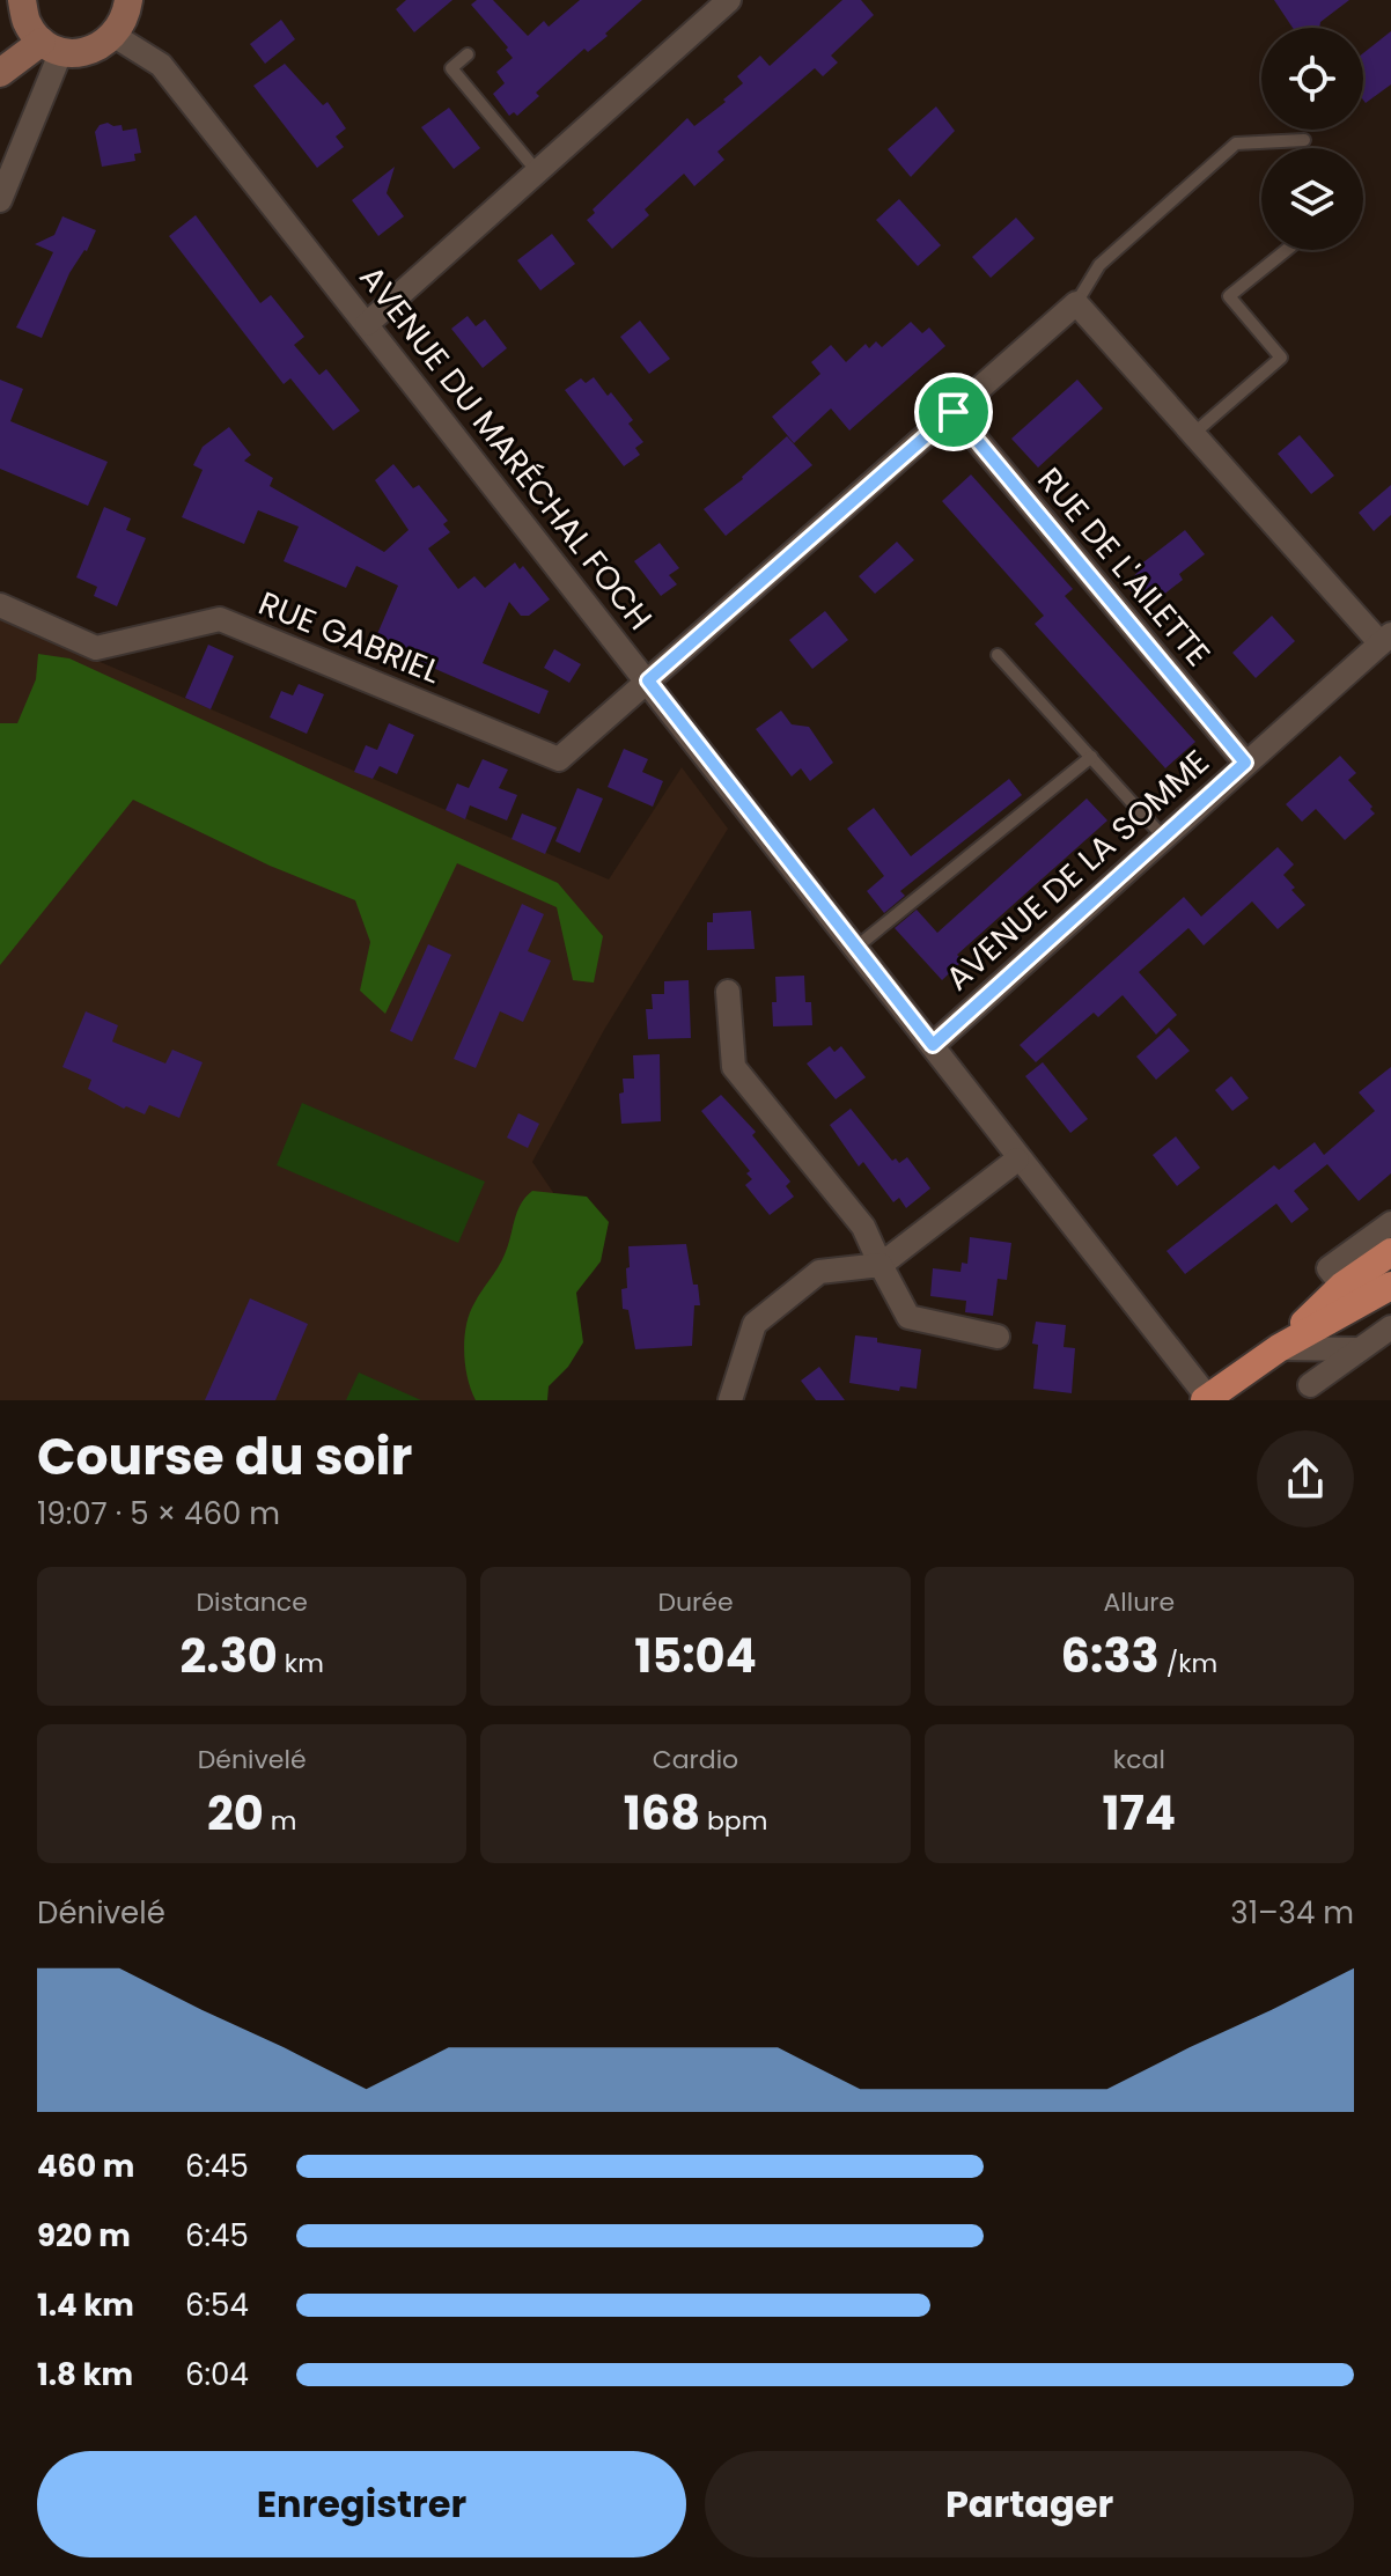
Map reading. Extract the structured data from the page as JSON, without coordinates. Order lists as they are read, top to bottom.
{
  "streets": {
    "street": [
      "AVENUE DU MARÉCHAL FOCH",
      "RUE DE L'AILETTE",
      "RUE GABRIEL",
      "AVENUE DE LA SOMME"
    ]
  },
  "crossings": [
    ["AVENUE DU MARÉCHAL FOCH", "RUE GABRIEL"],
    ["AVENUE DU MARÉCHAL FOCH", "AVENUE DE LA SOMME"],
    ["RUE DE L'AILETTE", "AVENUE DE LA SOMME"]
  ],
  "page": {
    "heading": ["Course du soir", "19:07 · 5 × 460 m"],
    "stats": [
      ["Distance", "2.30 km"],
      ["Durée", "15:04"],
      ["Allure", "6:33 /km"],
      ["Dénivelé", "20 m"],
      ["Cardio", "168 bpm"],
      ["kcal", "174"]
    ],
    "chart": ["Dénivelé", "31–34 m"],
    "list": [
      {
        "name": "460 m",
        "note": "6:45"
      },
      {
        "name": "920 m",
        "note": "6:45"
      },
      {
        "name": "1.4 km",
        "note": "6:54"
      },
      {
        "name": "1.8 km",
        "note": "6:04"
      }
    ],
    "buttons": ["Enregistrer", "Partager"]
  }
}
